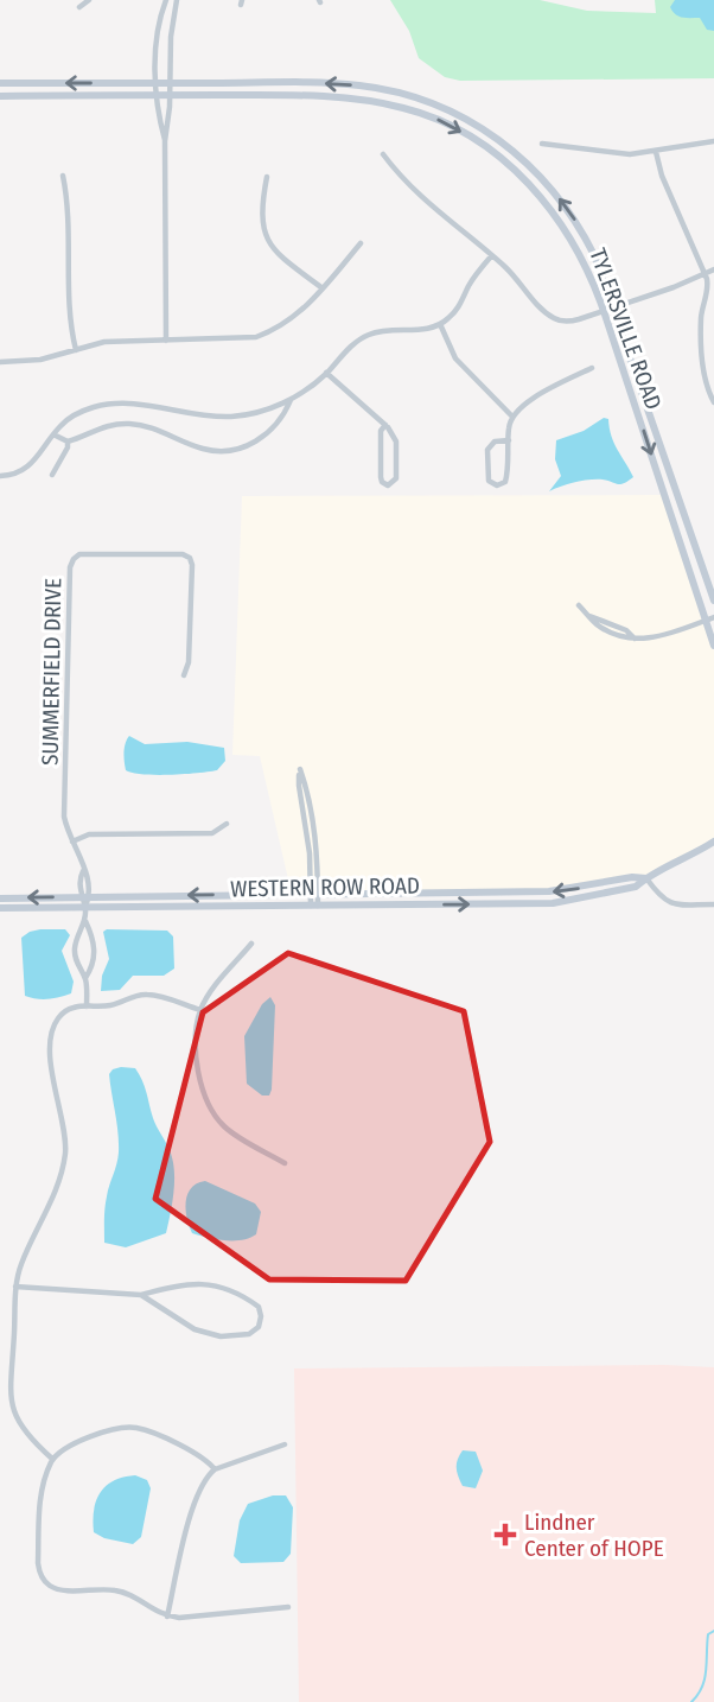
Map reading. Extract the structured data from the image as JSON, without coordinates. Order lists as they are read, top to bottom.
{
  "streets": {
    "main road": ["TYLERSVILLE ROAD", "WESTERN ROW ROAD"],
    "street": ["SUMMERFIELD DRIVE"]
  },
  "crossings": [
    ["SUMMERFIELD DRIVE", "WESTERN ROW ROAD"]
  ],
  "places": {
    "health": ["Lindner Center of HOPE"]
  }
}
